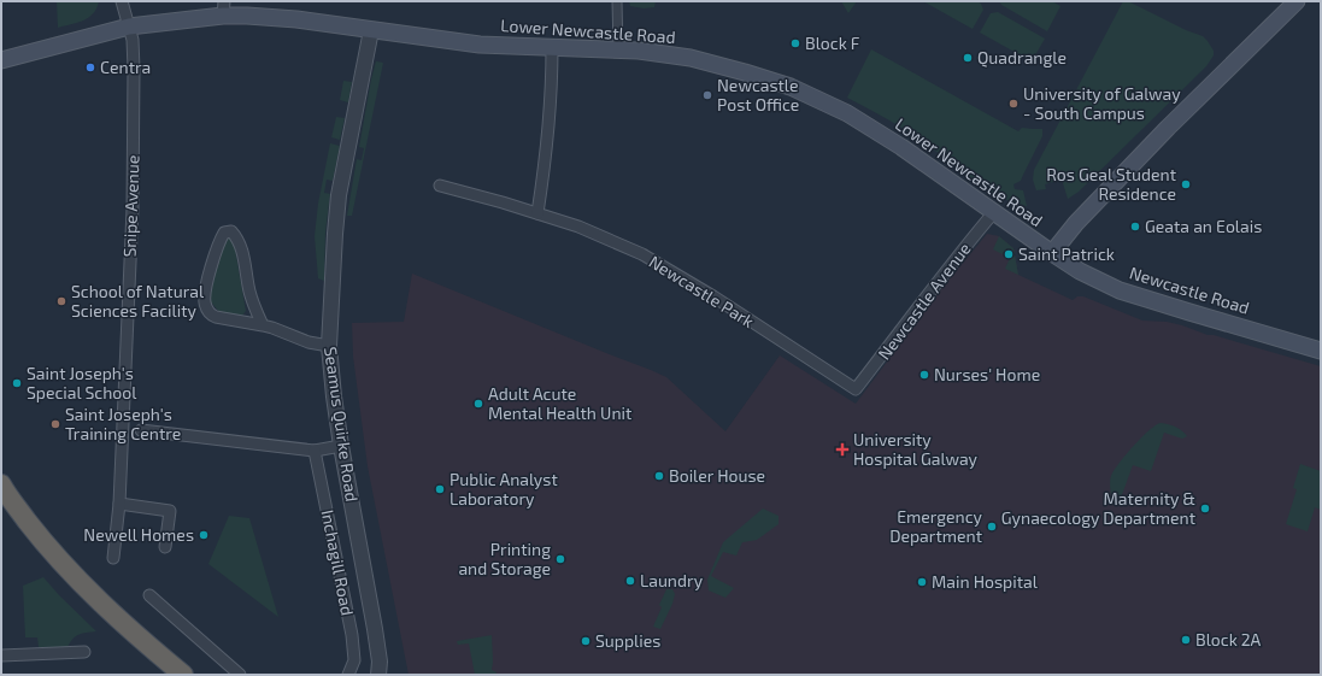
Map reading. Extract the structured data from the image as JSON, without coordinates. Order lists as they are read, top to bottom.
{
  "streets": {
    "main road": ["Lower Newcastle Road", "Newcastle Road"],
    "street": [
      "Snipe Avenue",
      "Newcastle Park",
      "Newcastle Avenue",
      "Seamus Quirke Road",
      "Inchagill Road"
    ]
  },
  "crossings": [
    ["Lower Newcastle Road", "Snipe Avenue"],
    ["Lower Newcastle Road", "Newcastle Road"],
    ["Lower Newcastle Road", "Newcastle Avenue"],
    ["Lower Newcastle Road", "Seamus Quirke Road"],
    ["Newcastle Park", "Newcastle Avenue"]
  ],
  "places": {
    "other": [
      "Block F",
      "Quadrangle",
      "Centra",
      "Newcastle Post Office",
      "University of Galway - South Campus",
      "Ros Geal Student Residence",
      "Geata an Eolais",
      "Saint Patrick",
      "School of Natural Sciences Facility",
      "Nurses' Home",
      "Saint Joseph's Special School",
      "Adult Acute Mental Health Unit",
      "Saint Joseph's Training Centre",
      "Boiler House",
      "Public Analyst Laboratory",
      "Maternity & Gynaecology Department",
      "Emergency Department",
      "Newell Homes",
      "Printing and Storage",
      "Laundry",
      "Main Hospital",
      "Block 2A",
      "Supplies"
    ],
    "health": ["University Hospital Galway"]
  }
}
